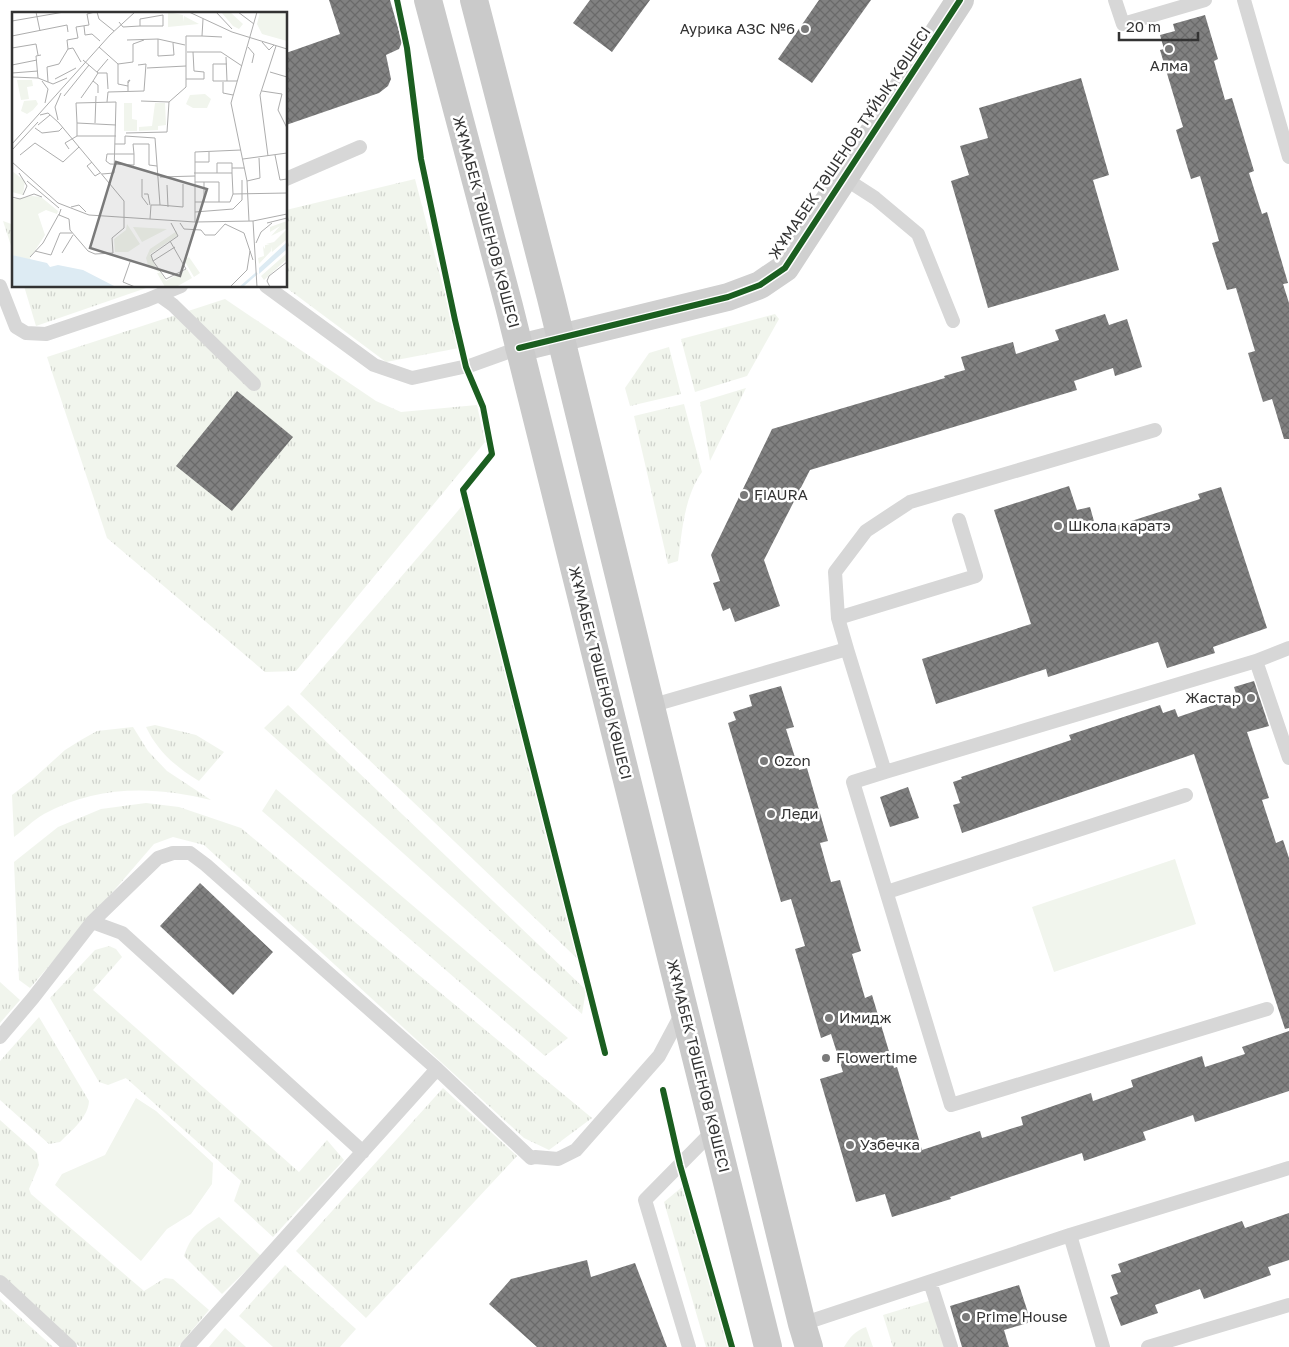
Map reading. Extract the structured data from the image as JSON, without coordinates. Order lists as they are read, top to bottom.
{
  "streets": {
    "main road": ["ЖҰМАБЕК ТӘШЕНОВ КӨШЕСІ"],
    "street": ["ЖҰМАБЕК ТӘШЕНОВ ТҰЙЫҚ КӨШЕСІ"]
  },
  "crossings": [
    ["ЖҰМАБЕК ТӘШЕНОВ ТҰЙЫҚ КӨШЕСІ", "ЖҰМАБЕК ТӘШЕНОВ КӨШЕСІ"]
  ],
  "places": [
    "Аурика АЗС №6",
    "Алма",
    "FiAURA",
    "Школа каратэ",
    "Жастар",
    "Ozon",
    "Леди",
    "Имидж",
    "Flowertime",
    "Узбечка",
    "Prime House"
  ],
  "scale_bar": "20 m"
}
